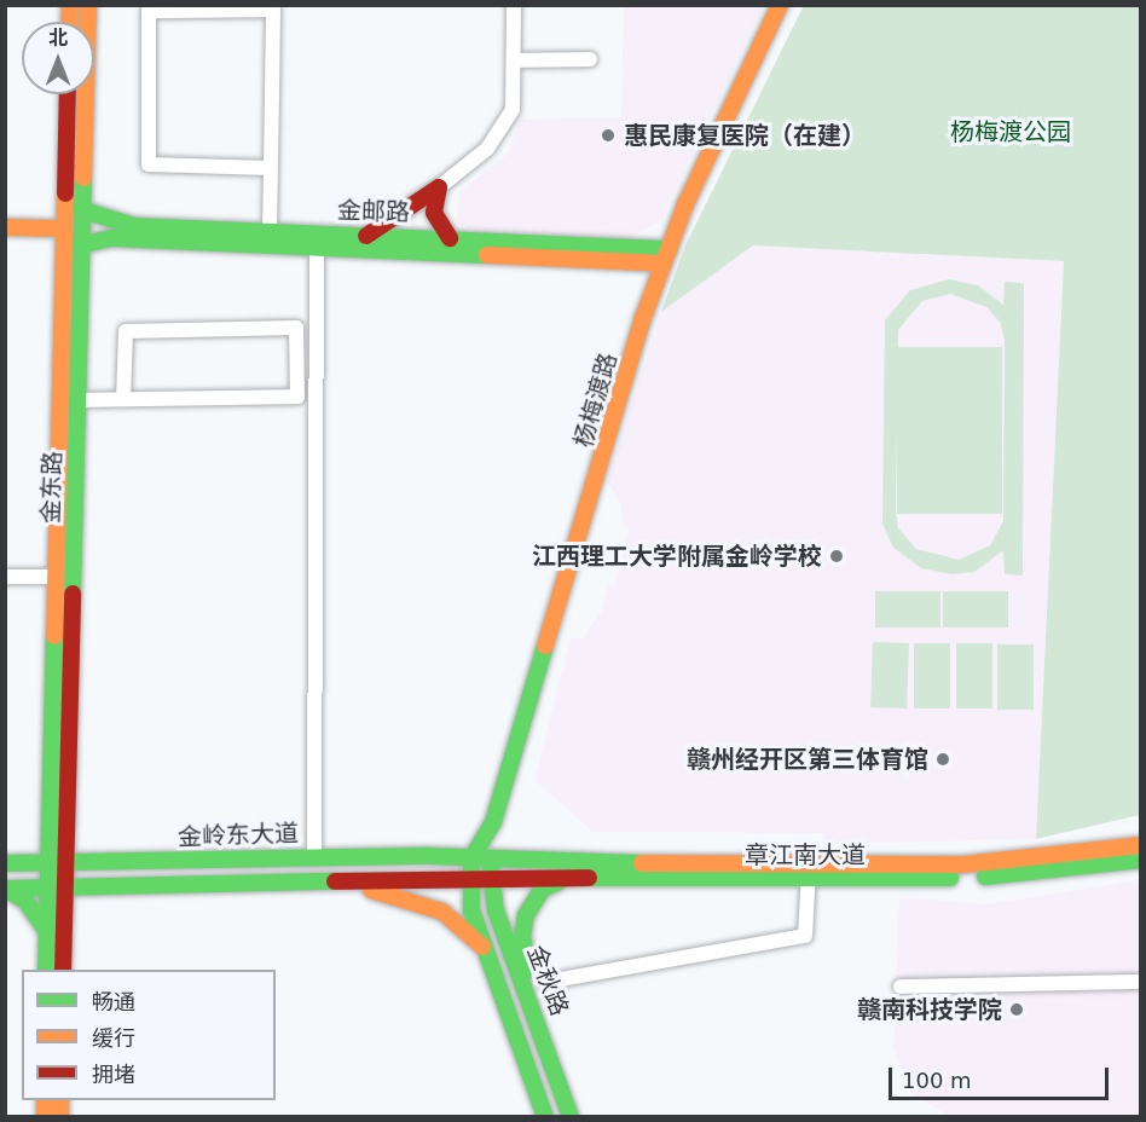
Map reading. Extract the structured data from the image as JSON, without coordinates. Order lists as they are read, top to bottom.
{
  "streets": {
    "street": [
      "金邮路",
      "杨梅渡路",
      "金东路",
      "金岭东大道",
      "章江南大道",
      "金秋路"
    ]
  },
  "crossings": [
    ["金邮路", "杨梅渡路"],
    ["金邮路", "金东路"],
    ["杨梅渡路", "金岭东大道"],
    ["杨梅渡路", "章江南大道"],
    ["杨梅渡路", "金秋路"],
    ["金东路", "金岭东大道"],
    ["金岭东大道", "章江南大道"],
    ["金岭东大道", "金秋路"],
    ["章江南大道", "金秋路"]
  ],
  "parks": ["杨梅渡公园"],
  "places": [
    "惠民康复医院（在建）",
    "江西理工大学附属金岭学校",
    "赣州经开区第三体育馆",
    "赣南科技学院"
  ],
  "legend": ["畅通", "缓行", "拥堵"],
  "scale_bar": "100 m",
  "north": "top"
}
